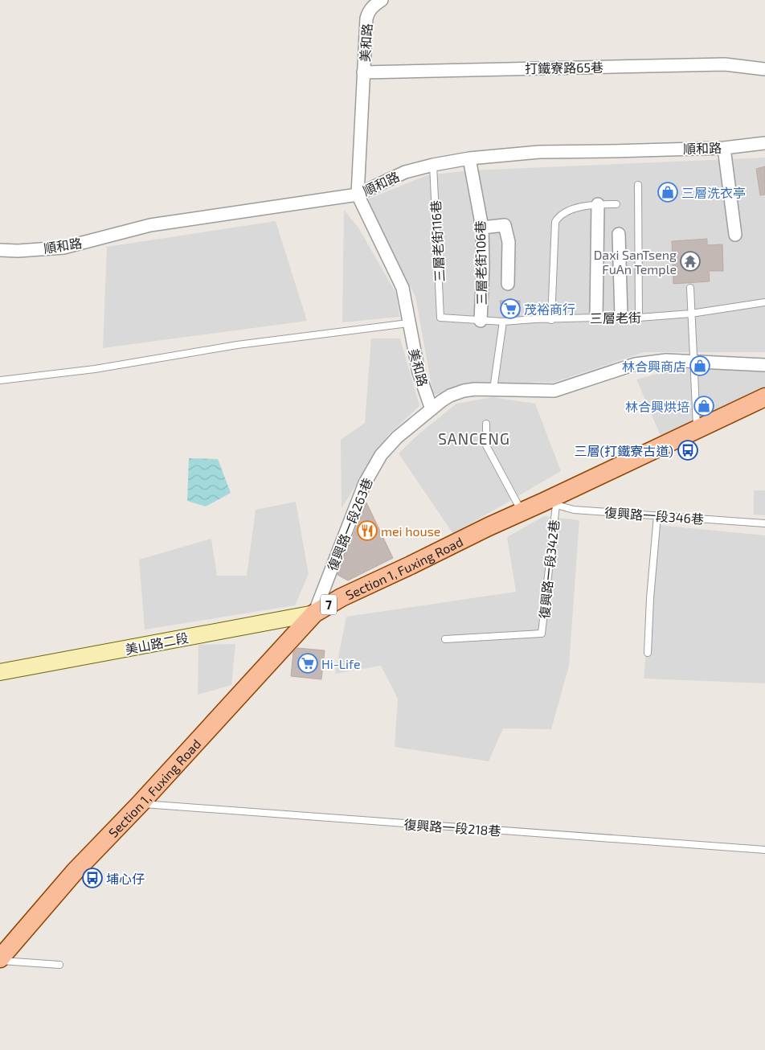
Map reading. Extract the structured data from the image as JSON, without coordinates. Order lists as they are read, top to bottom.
{
  "streets": {
    "main road": ["Section 1, Fuxing Road", "7"],
    "street": [
      "美和路",
      "打鐵寮路65巷",
      "順和路",
      "三層老街106巷",
      "復興路一段263巷",
      "美山路二段"
    ],
    "lane": [
      "三層老街116巷",
      "三層老街",
      "復興路一段346巷",
      "復興路一段342巷",
      "復興路一段218巷"
    ]
  },
  "crossings": [
    ["美和路", "打鐵寮路65巷"],
    ["美和路", "順和路"],
    ["美和路", "復興路一段263巷"],
    ["順和路", "三層老街116巷"],
    ["順和路", "三層老街106巷"],
    ["三層老街116巷", "三層老街"],
    ["三層老街106巷", "三層老街"],
    ["復興路一段346巷", "Section 1, Fuxing Road"],
    ["復興路一段346巷", "復興路一段342巷"],
    ["復興路一段263巷", "Section 1, Fuxing Road"],
    ["復興路一段263巷", "美山路二段"],
    ["Section 1, Fuxing Road", "復興路一段342巷"],
    ["Section 1, Fuxing Road", "美山路二段"],
    ["Section 1, Fuxing Road", "復興路一段218巷"]
  ],
  "districts": ["SANCENG"],
  "places": {
    "shop": ["三層洗衣亭", "林合興商店", "林合興烘培"],
    "temple": ["Daxi SanTseng FuAn Temple"],
    "supermarket": ["茂裕商行", "Hi-Life"],
    "bus stop": ["三層(打鐵寮古道)", "埔心仔"],
    "restaurant": ["mei house"]
  }
}
